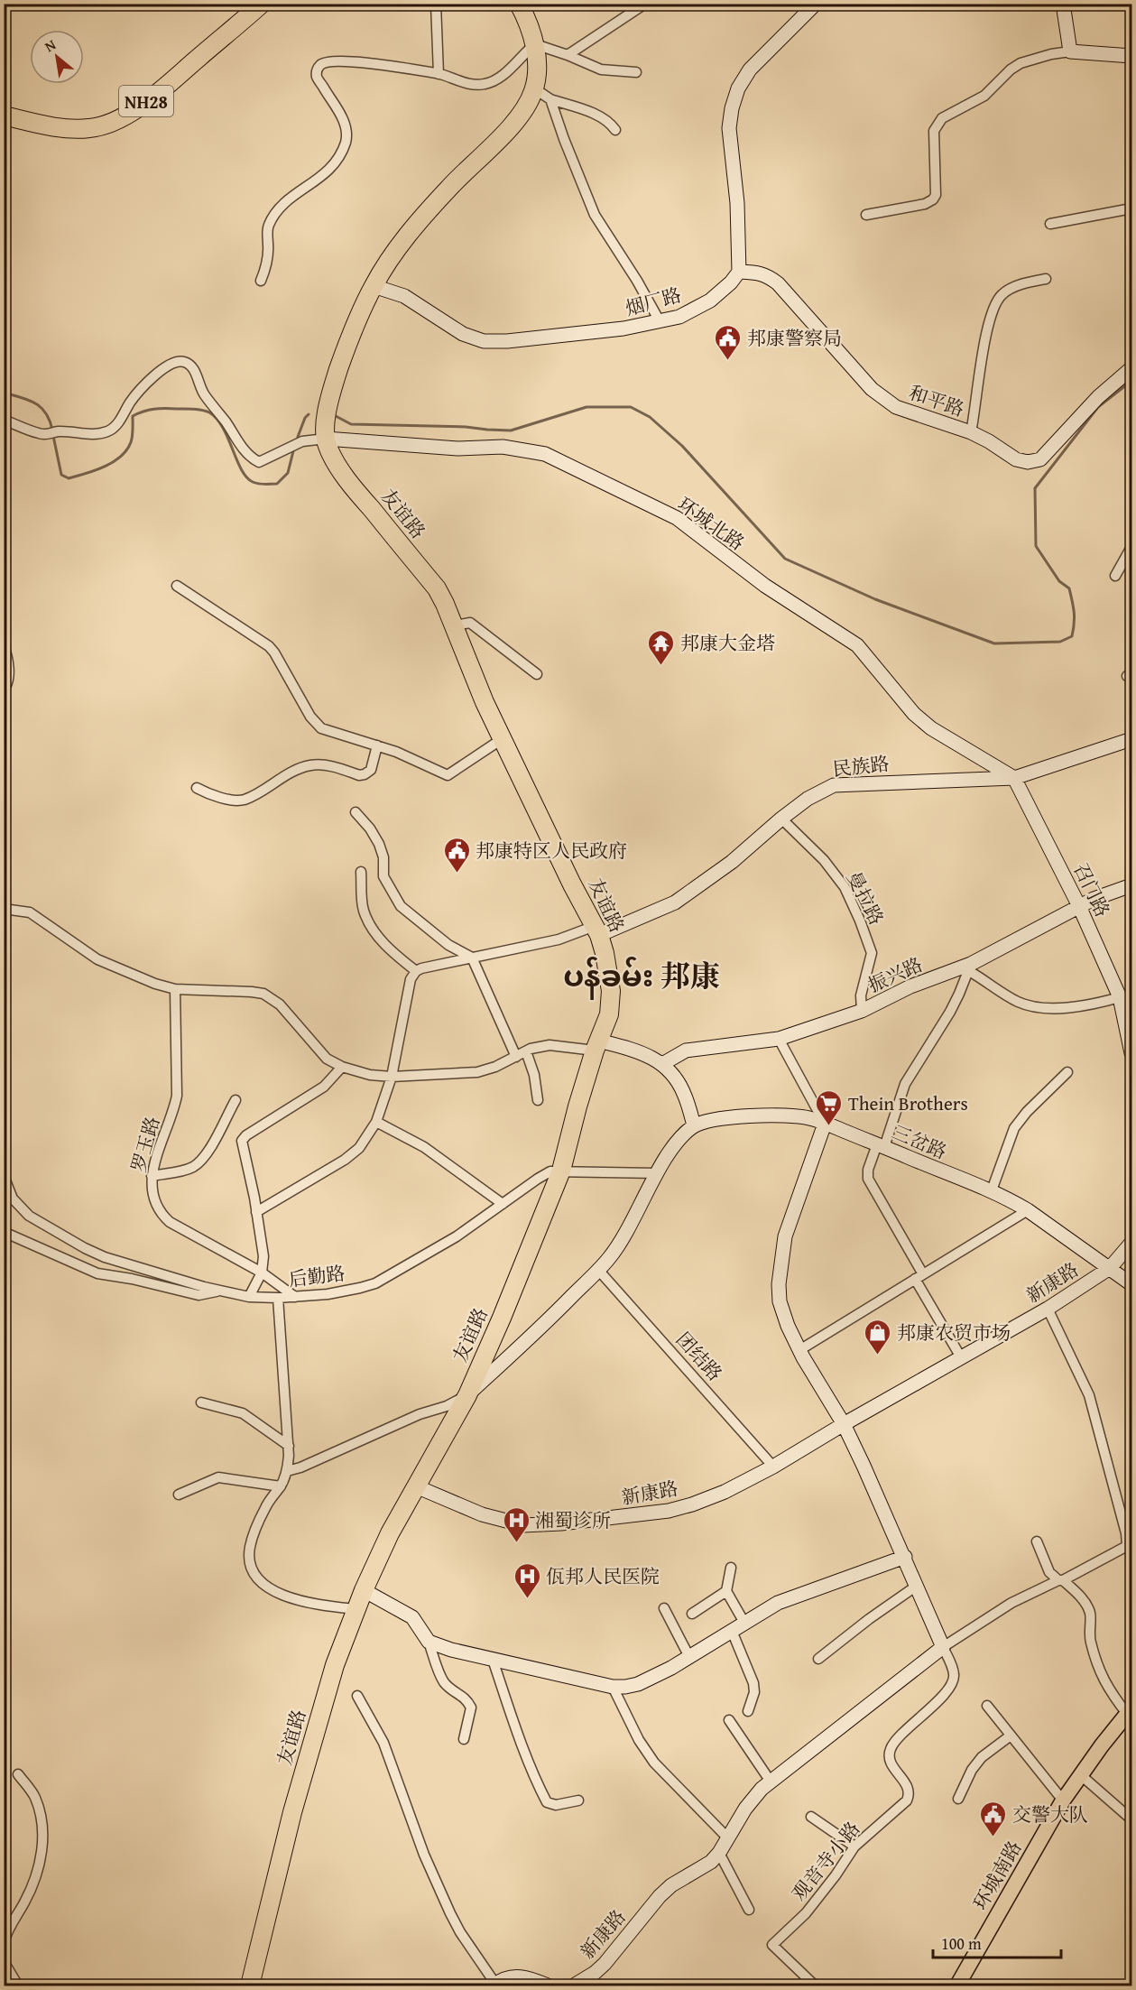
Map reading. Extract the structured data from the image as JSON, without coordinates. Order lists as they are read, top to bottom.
{
  "streets": {
    "highway": ["NH28", "友谊路"],
    "main road": [
      "烟厂路",
      "和平路",
      "环城北路",
      "民族路",
      "召门路",
      "振兴路",
      "三岔路",
      "新康路",
      "环城南路"
    ],
    "street": [
      "曼拉路",
      "罗玉路",
      "后勤路",
      "团结路",
      "观音寺小路"
    ]
  },
  "crossings": [
    ["烟厂路", "和平路"],
    ["友谊路", "环城北路"],
    ["友谊路", "民族路"],
    ["友谊路", "后勤路"],
    ["友谊路", "新康路"],
    ["环城北路", "民族路"],
    ["环城北路", "召门路"],
    ["民族路", "召门路"],
    ["民族路", "曼拉路"],
    ["召门路", "振兴路"],
    ["曼拉路", "振兴路"],
    ["三岔路", "新康路"],
    ["罗玉路", "后勤路"],
    ["新康路", "团结路"],
    ["新康路", "观音寺小路"]
  ],
  "districts": ["ပန်ခမ်း 邦康"],
  "places": {
    "public building": ["邦康警察局", "邦康特区人民政府", "交警大队"],
    "temple": ["邦康大金塔"],
    "supermarket": ["Thein Brothers"],
    "shop": ["邦康农贸市场"],
    "hospital": ["湘蜀诊所", "佤邦人民医院"]
  },
  "scale_bar": "100 m",
  "north": "top left"
}
